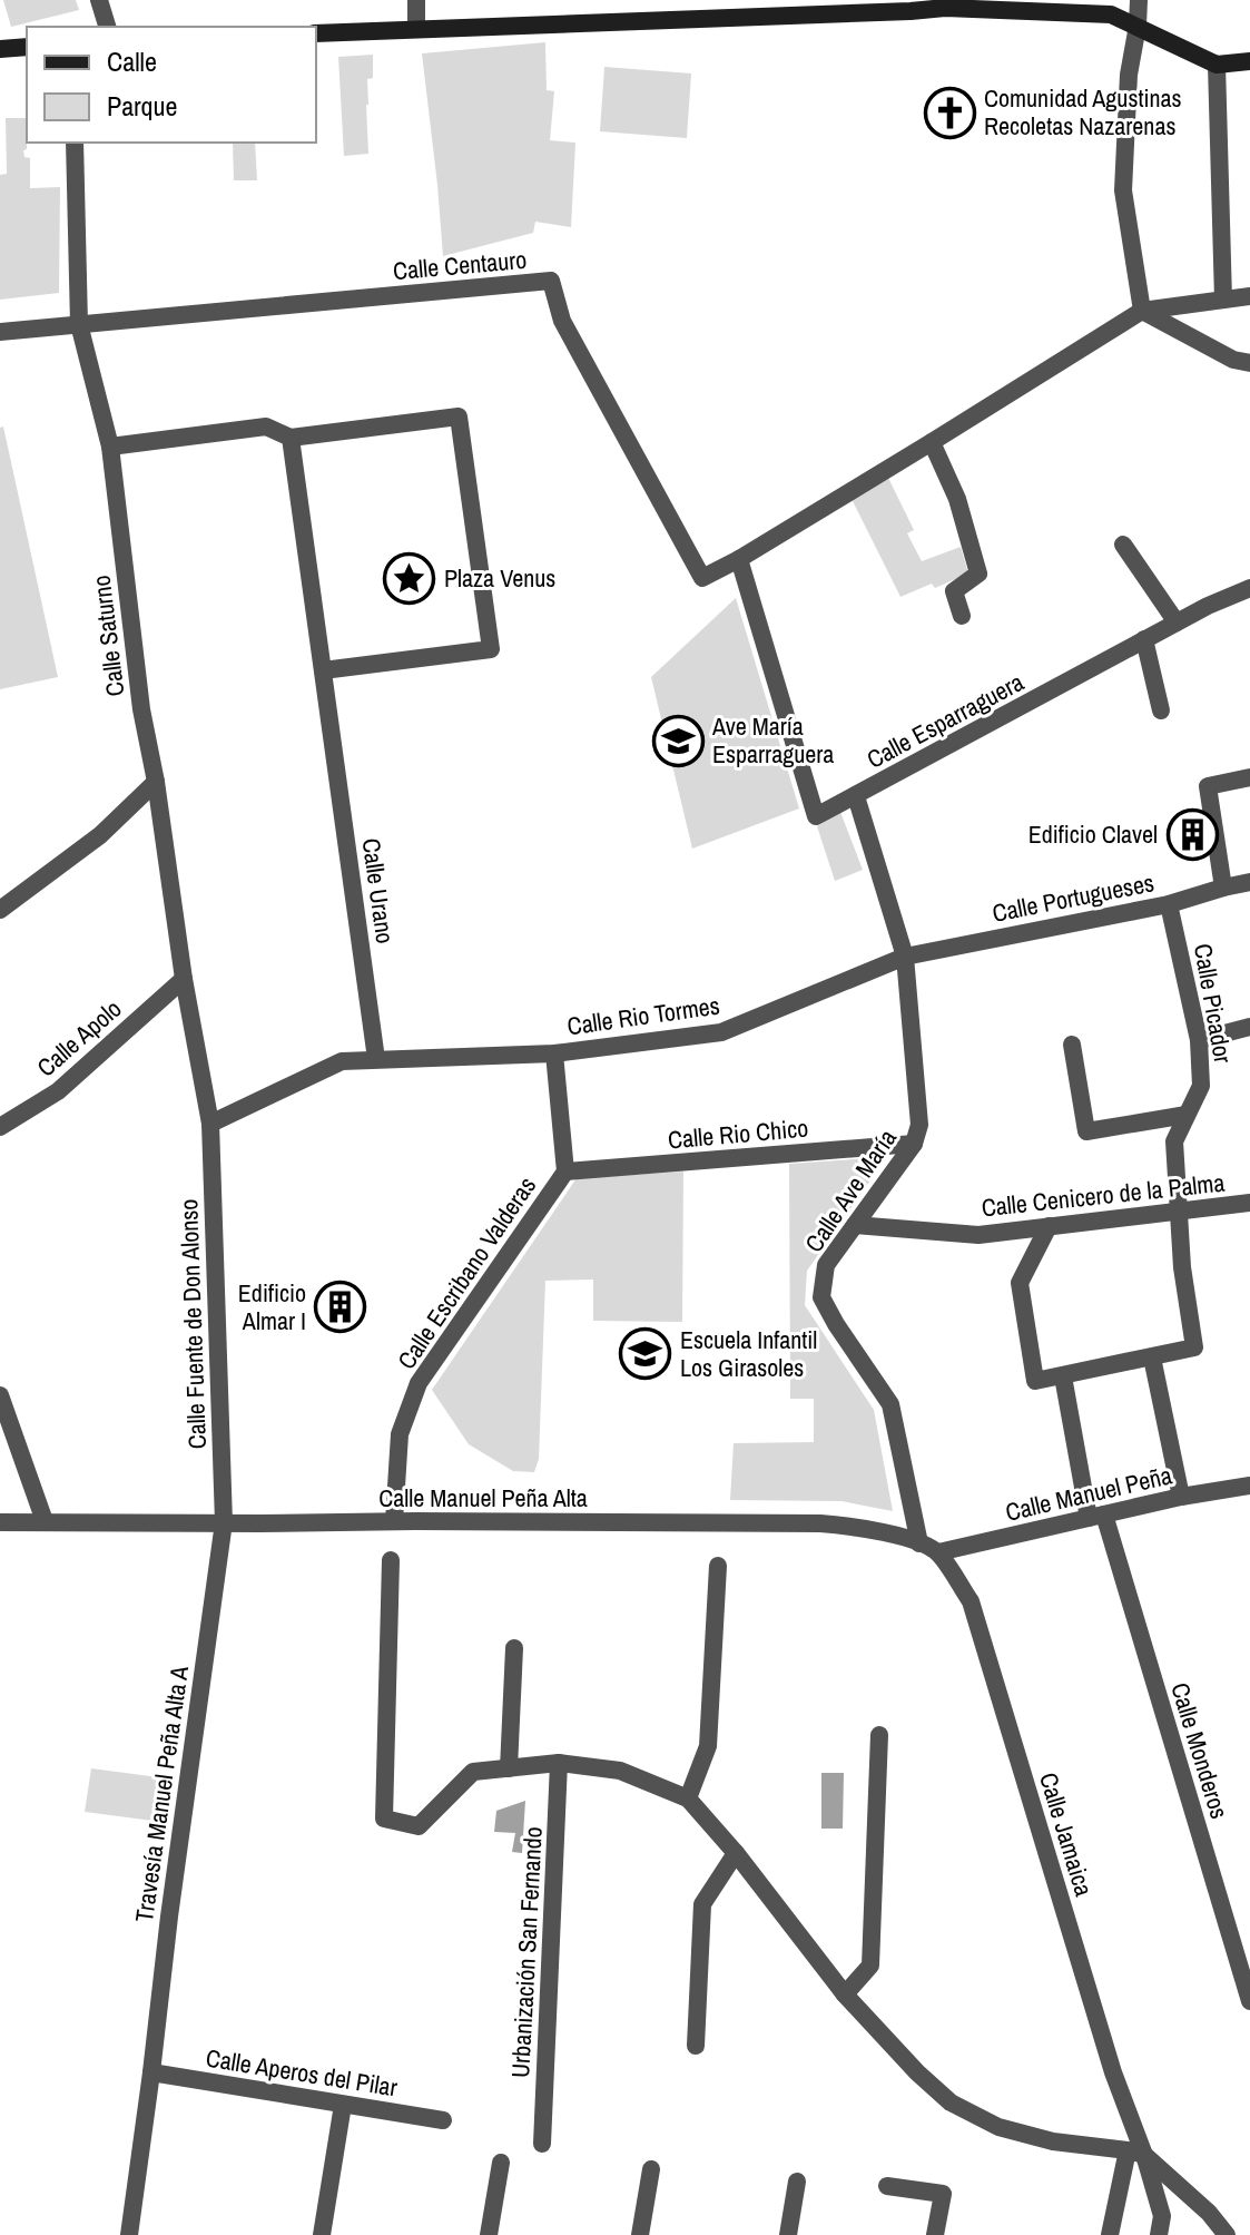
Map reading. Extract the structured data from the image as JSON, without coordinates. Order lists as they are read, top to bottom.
{
  "streets": {
    "street": [
      "Calle Centauro",
      "Calle Saturno",
      "Calle Esparraguera",
      "Calle Urano",
      "Calle Portugueses",
      "Calle Picador",
      "Calle Rio Tormes",
      "Calle Apolo",
      "Calle Rio Chico",
      "Calle Ave María",
      "Calle Cenicero de la Palma",
      "Calle Escribano Valderas",
      "Calle Fuente de Don Alonso",
      "Calle Manuel Peña",
      "Calle Manuel Peña Alta",
      "Calle Monderos",
      "Travesía Manuel Peña Alta A",
      "Calle Jamaica",
      "Urbanización San Fernando",
      "Calle Aperos del Pilar"
    ]
  },
  "crossings": [
    ["Calle Centauro", "Calle Saturno"],
    ["Calle Centauro", "Calle Esparraguera"],
    ["Calle Saturno", "Calle Apolo"],
    ["Calle Saturno", "Calle Fuente de Don Alonso"],
    ["Calle Esparraguera", "Calle Ave María"],
    ["Calle Urano", "Calle Rio Tormes"],
    ["Calle Portugueses", "Calle Picador"],
    ["Calle Portugueses", "Calle Rio Tormes"],
    ["Calle Portugueses", "Calle Ave María"],
    ["Calle Picador", "Calle Cenicero de la Palma"],
    ["Calle Rio Tormes", "Calle Ave María"],
    ["Calle Rio Tormes", "Calle Escribano Valderas"],
    ["Calle Rio Chico", "Calle Ave María"],
    ["Calle Rio Chico", "Calle Escribano Valderas"],
    ["Calle Ave María", "Calle Cenicero de la Palma"],
    ["Calle Ave María", "Calle Manuel Peña Alta"],
    ["Calle Escribano Valderas", "Calle Manuel Peña Alta"],
    ["Calle Fuente de Don Alonso", "Calle Manuel Peña Alta"],
    ["Calle Fuente de Don Alonso", "Travesía Manuel Peña Alta A"],
    ["Calle Manuel Peña", "Calle Monderos"],
    ["Calle Manuel Peña", "Calle Jamaica"],
    ["Calle Manuel Peña Alta", "Travesía Manuel Peña Alta A"],
    ["Travesía Manuel Peña Alta A", "Calle Aperos del Pilar"]
  ],
  "places": {
    "church": ["Comunidad Agustinas Recoletas Nazarenas"],
    "place": ["Plaza Venus"],
    "school or university": ["Ave María Esparraguera", "Escuela Infantil Los Girasoles"],
    "building": ["Edificio Clavel", "Edificio Almar I"]
  },
  "legend": ["Calle", "Parque"]
}
